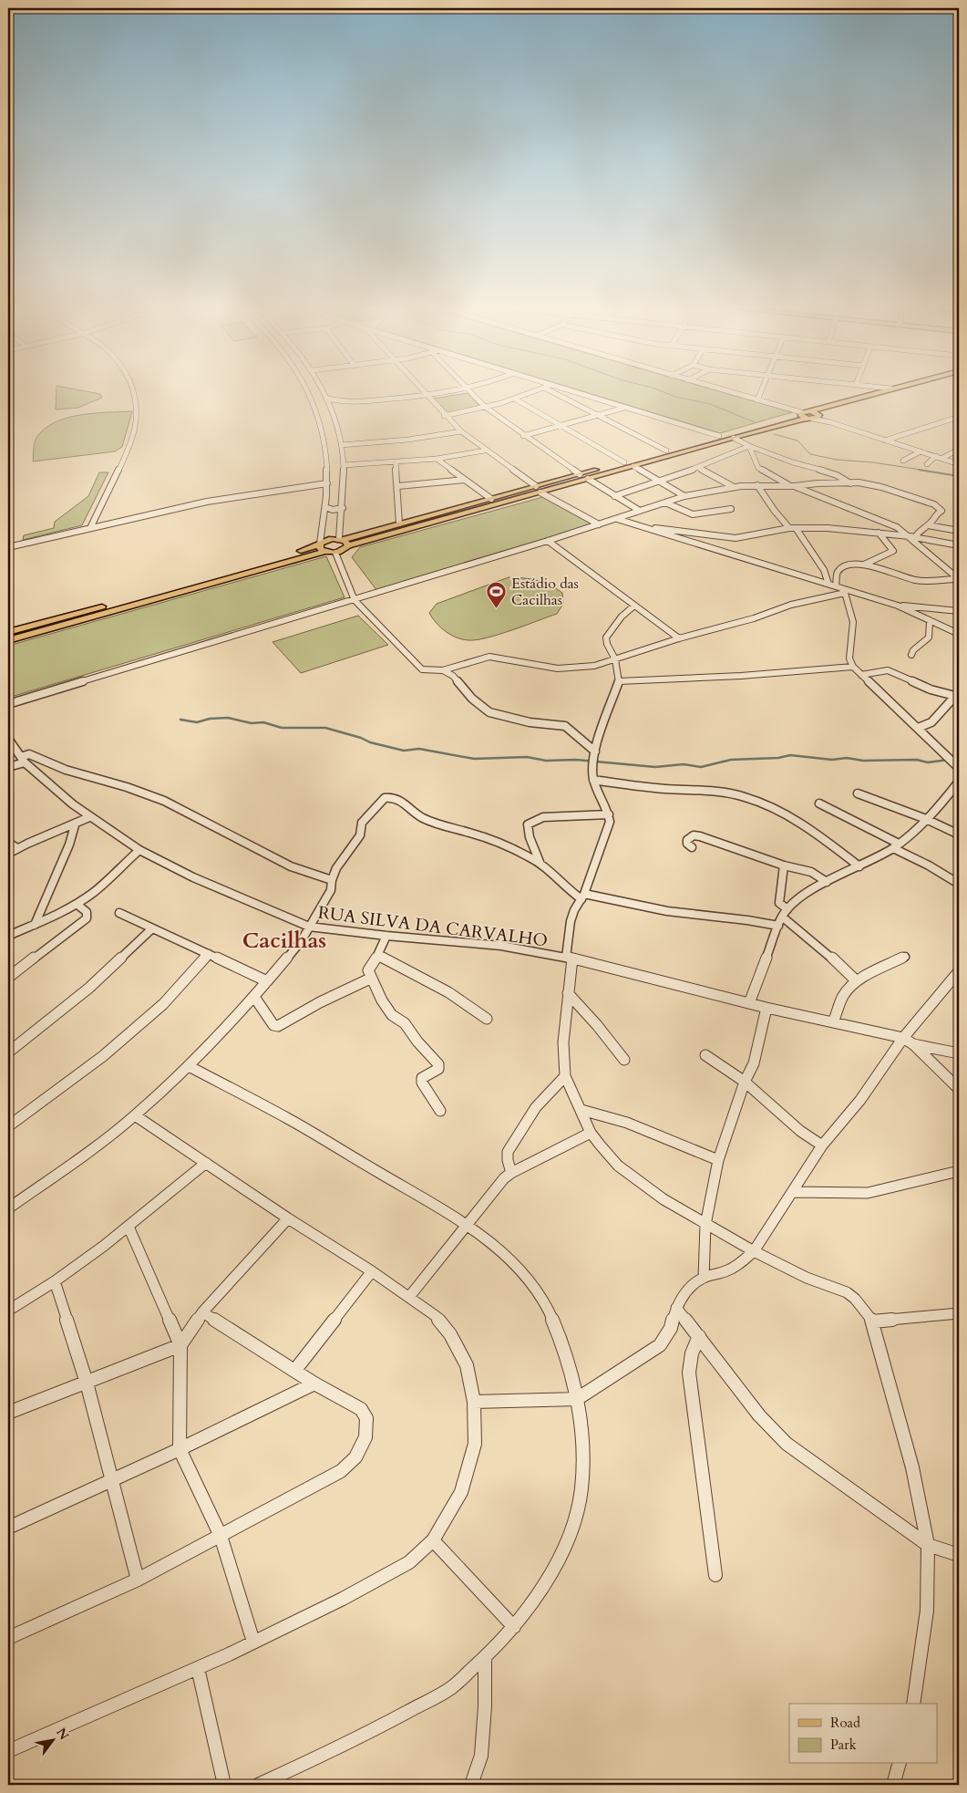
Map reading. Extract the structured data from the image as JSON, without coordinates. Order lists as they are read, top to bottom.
{
  "streets": {
    "street": ["RUA SILVA DA CARVALHO"]
  },
  "districts": ["Cacilhas"],
  "places": {
    "sports": ["Estádio das Cacilhas"]
  },
  "legend": ["Road", "Park"],
  "north": "top right"
}
